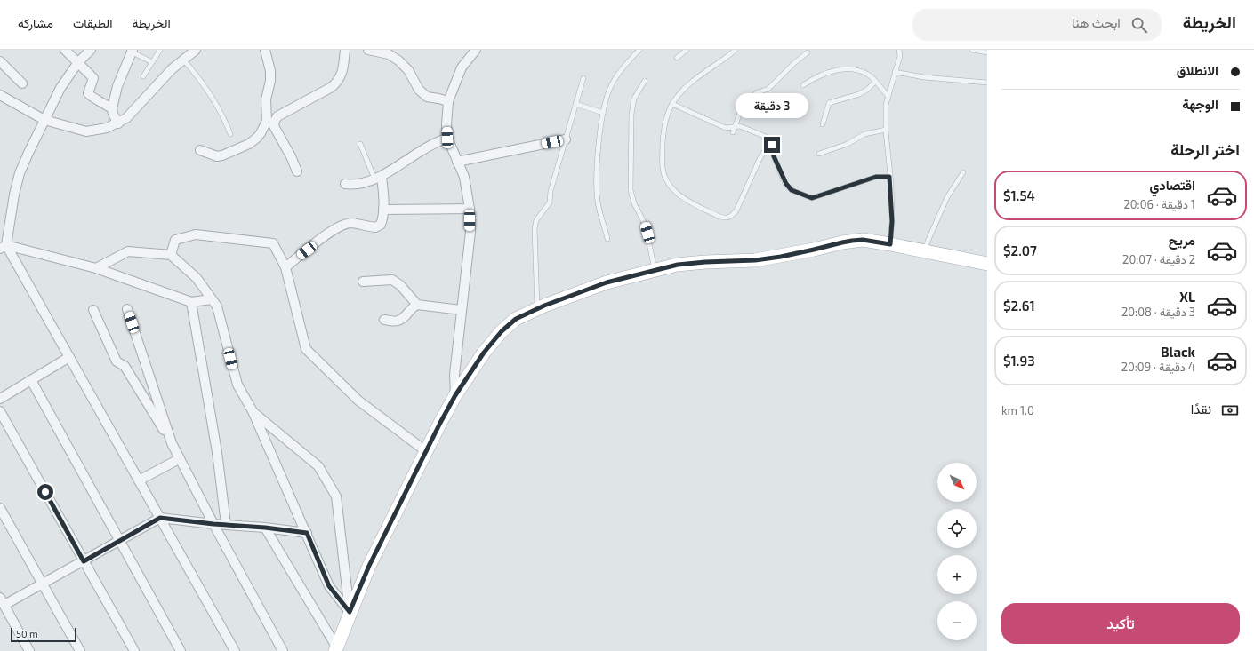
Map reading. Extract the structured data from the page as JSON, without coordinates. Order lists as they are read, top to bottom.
{
  "scale_bar": "50 m",
  "north": "bottom right",
  "page": {
    "header": "الخريطة",
    "search": "ابحث هنا",
    "nav": ["الخريطة", "الطبقات", "مشاركة"],
    "banner": ["الانطلاق", "الوجهة"],
    "bubble": "3 دقيقة",
    "heading": "اختر الرحلة",
    "list": [
      {
        "name": "اقتصادي",
        "note": "1 دقيقة · 20:06",
        "value": "$1.54"
      },
      {
        "name": "مريح",
        "note": "2 دقيقة · 20:07",
        "value": "$2.07"
      },
      {
        "name": "XL",
        "note": "3 دقيقة · 20:08",
        "value": "$2.61"
      },
      {
        "name": "Black",
        "note": "4 دقيقة · 20:09",
        "value": "$1.93"
      }
    ],
    "pay": ["نقدًا", "1.0 km"],
    "map_buttons": ["+", "−"],
    "buttons": "تأكيد",
    "scale": "50 m"
  }
}
